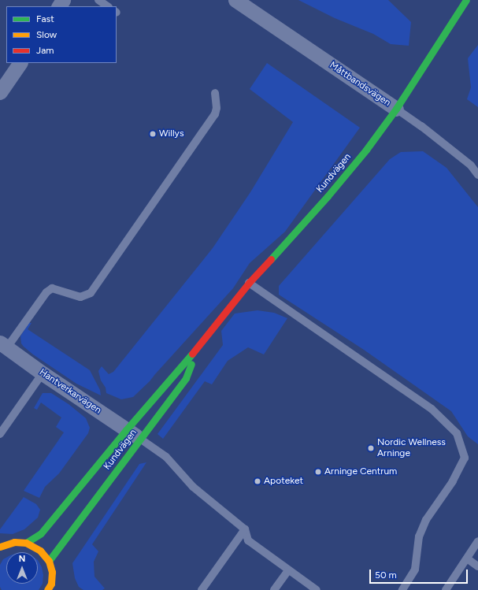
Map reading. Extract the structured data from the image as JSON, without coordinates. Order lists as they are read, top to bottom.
{
  "streets": {
    "street": ["Måttbandsvägen", "Kundvägen", "Hantverkarvägen"]
  },
  "crossings": [
    ["Måttbandsvägen", "Kundvägen"],
    ["Kundvägen", "Hantverkarvägen"]
  ],
  "places": [
    "Willys",
    "Nordic Wellness Arninge",
    "Arninge Centrum",
    "Apoteket"
  ],
  "legend": ["Fast", "Slow", "Jam"],
  "scale_bar": "50 m",
  "north": "top"
}
